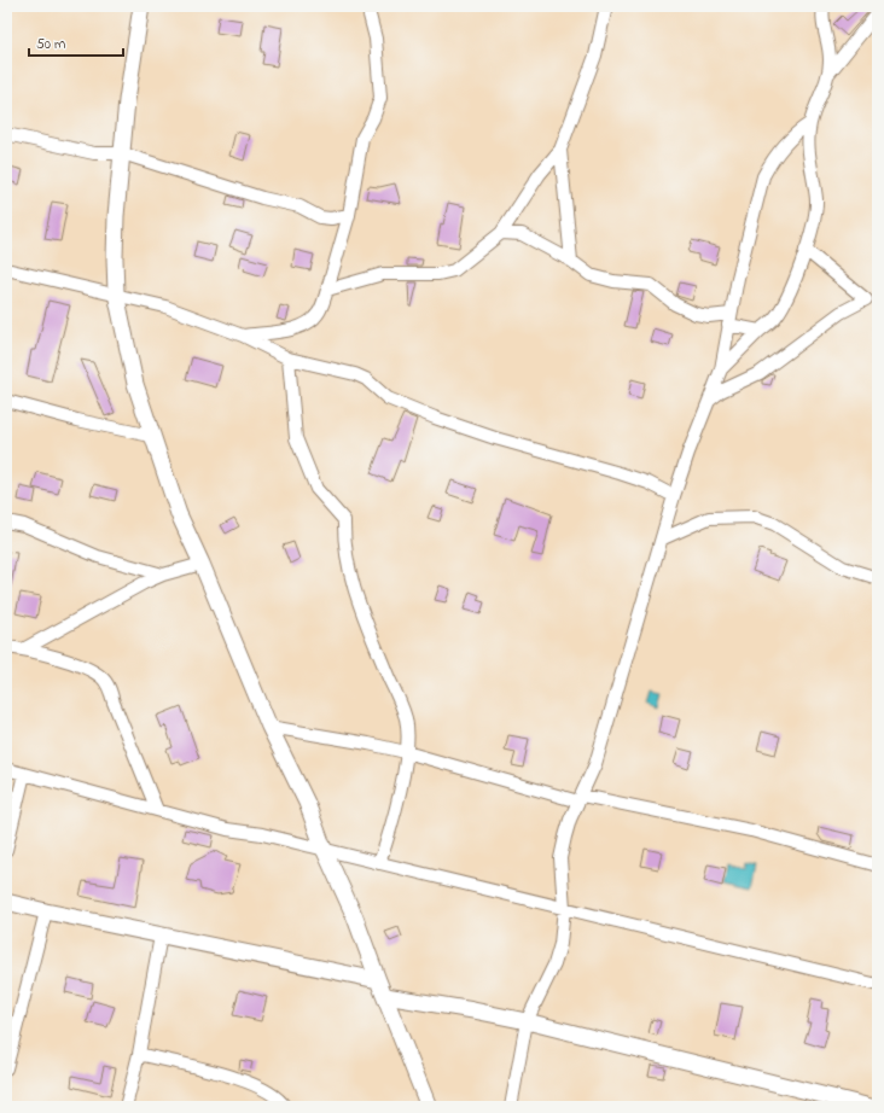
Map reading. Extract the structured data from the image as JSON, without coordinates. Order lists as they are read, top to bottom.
{
  "scale_bar": "50 m"
}
